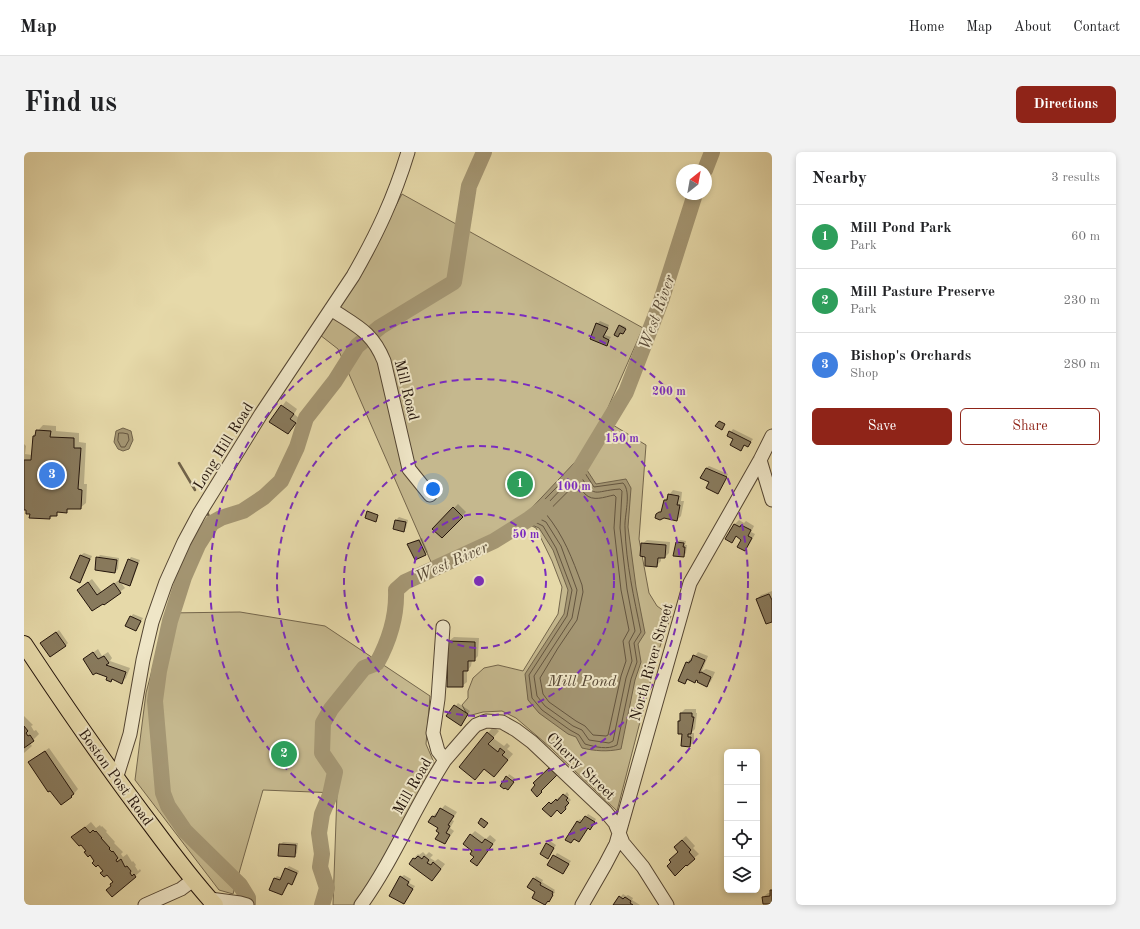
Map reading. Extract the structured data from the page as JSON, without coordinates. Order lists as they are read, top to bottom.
{
  "streets": {
    "main road": ["Boston Post Road"],
    "street": [
      "Mill Road",
      "Long Hill Road",
      "North River Street",
      "Cherry Street"
    ]
  },
  "crossings": [
    ["Mill Road", "Long Hill Road"],
    ["Mill Road", "Cherry Street"],
    ["Long Hill Road", "Boston Post Road"],
    ["North River Street", "Cherry Street"]
  ],
  "water": ["West River", "Mill Pond"],
  "north": "top right",
  "page": {
    "header": "Map",
    "nav": [
      "Home",
      "Map",
      "About",
      "Contact"
    ],
    "buttons": [
      "Directions",
      ["Save", "Share"]
    ],
    "title": "Find us",
    "heading": ["Nearby", "3 results"],
    "list": [
      {
        "mark": "1",
        "name": "Mill Pond Park",
        "note": "Park",
        "value": "60 m"
      },
      {
        "mark": "2",
        "name": "Mill Pasture Preserve",
        "note": "Park",
        "value": "230 m"
      },
      {
        "mark": "3",
        "name": "Bishop's Orchards",
        "note": "Shop",
        "value": "280 m"
      }
    ],
    "pins": ["3", "1", "2"],
    "map_buttons": ["+", "−"]
  },
  "rings": [
    "200 m",
    "150 m",
    "100 m",
    "50 m"
  ]
}
